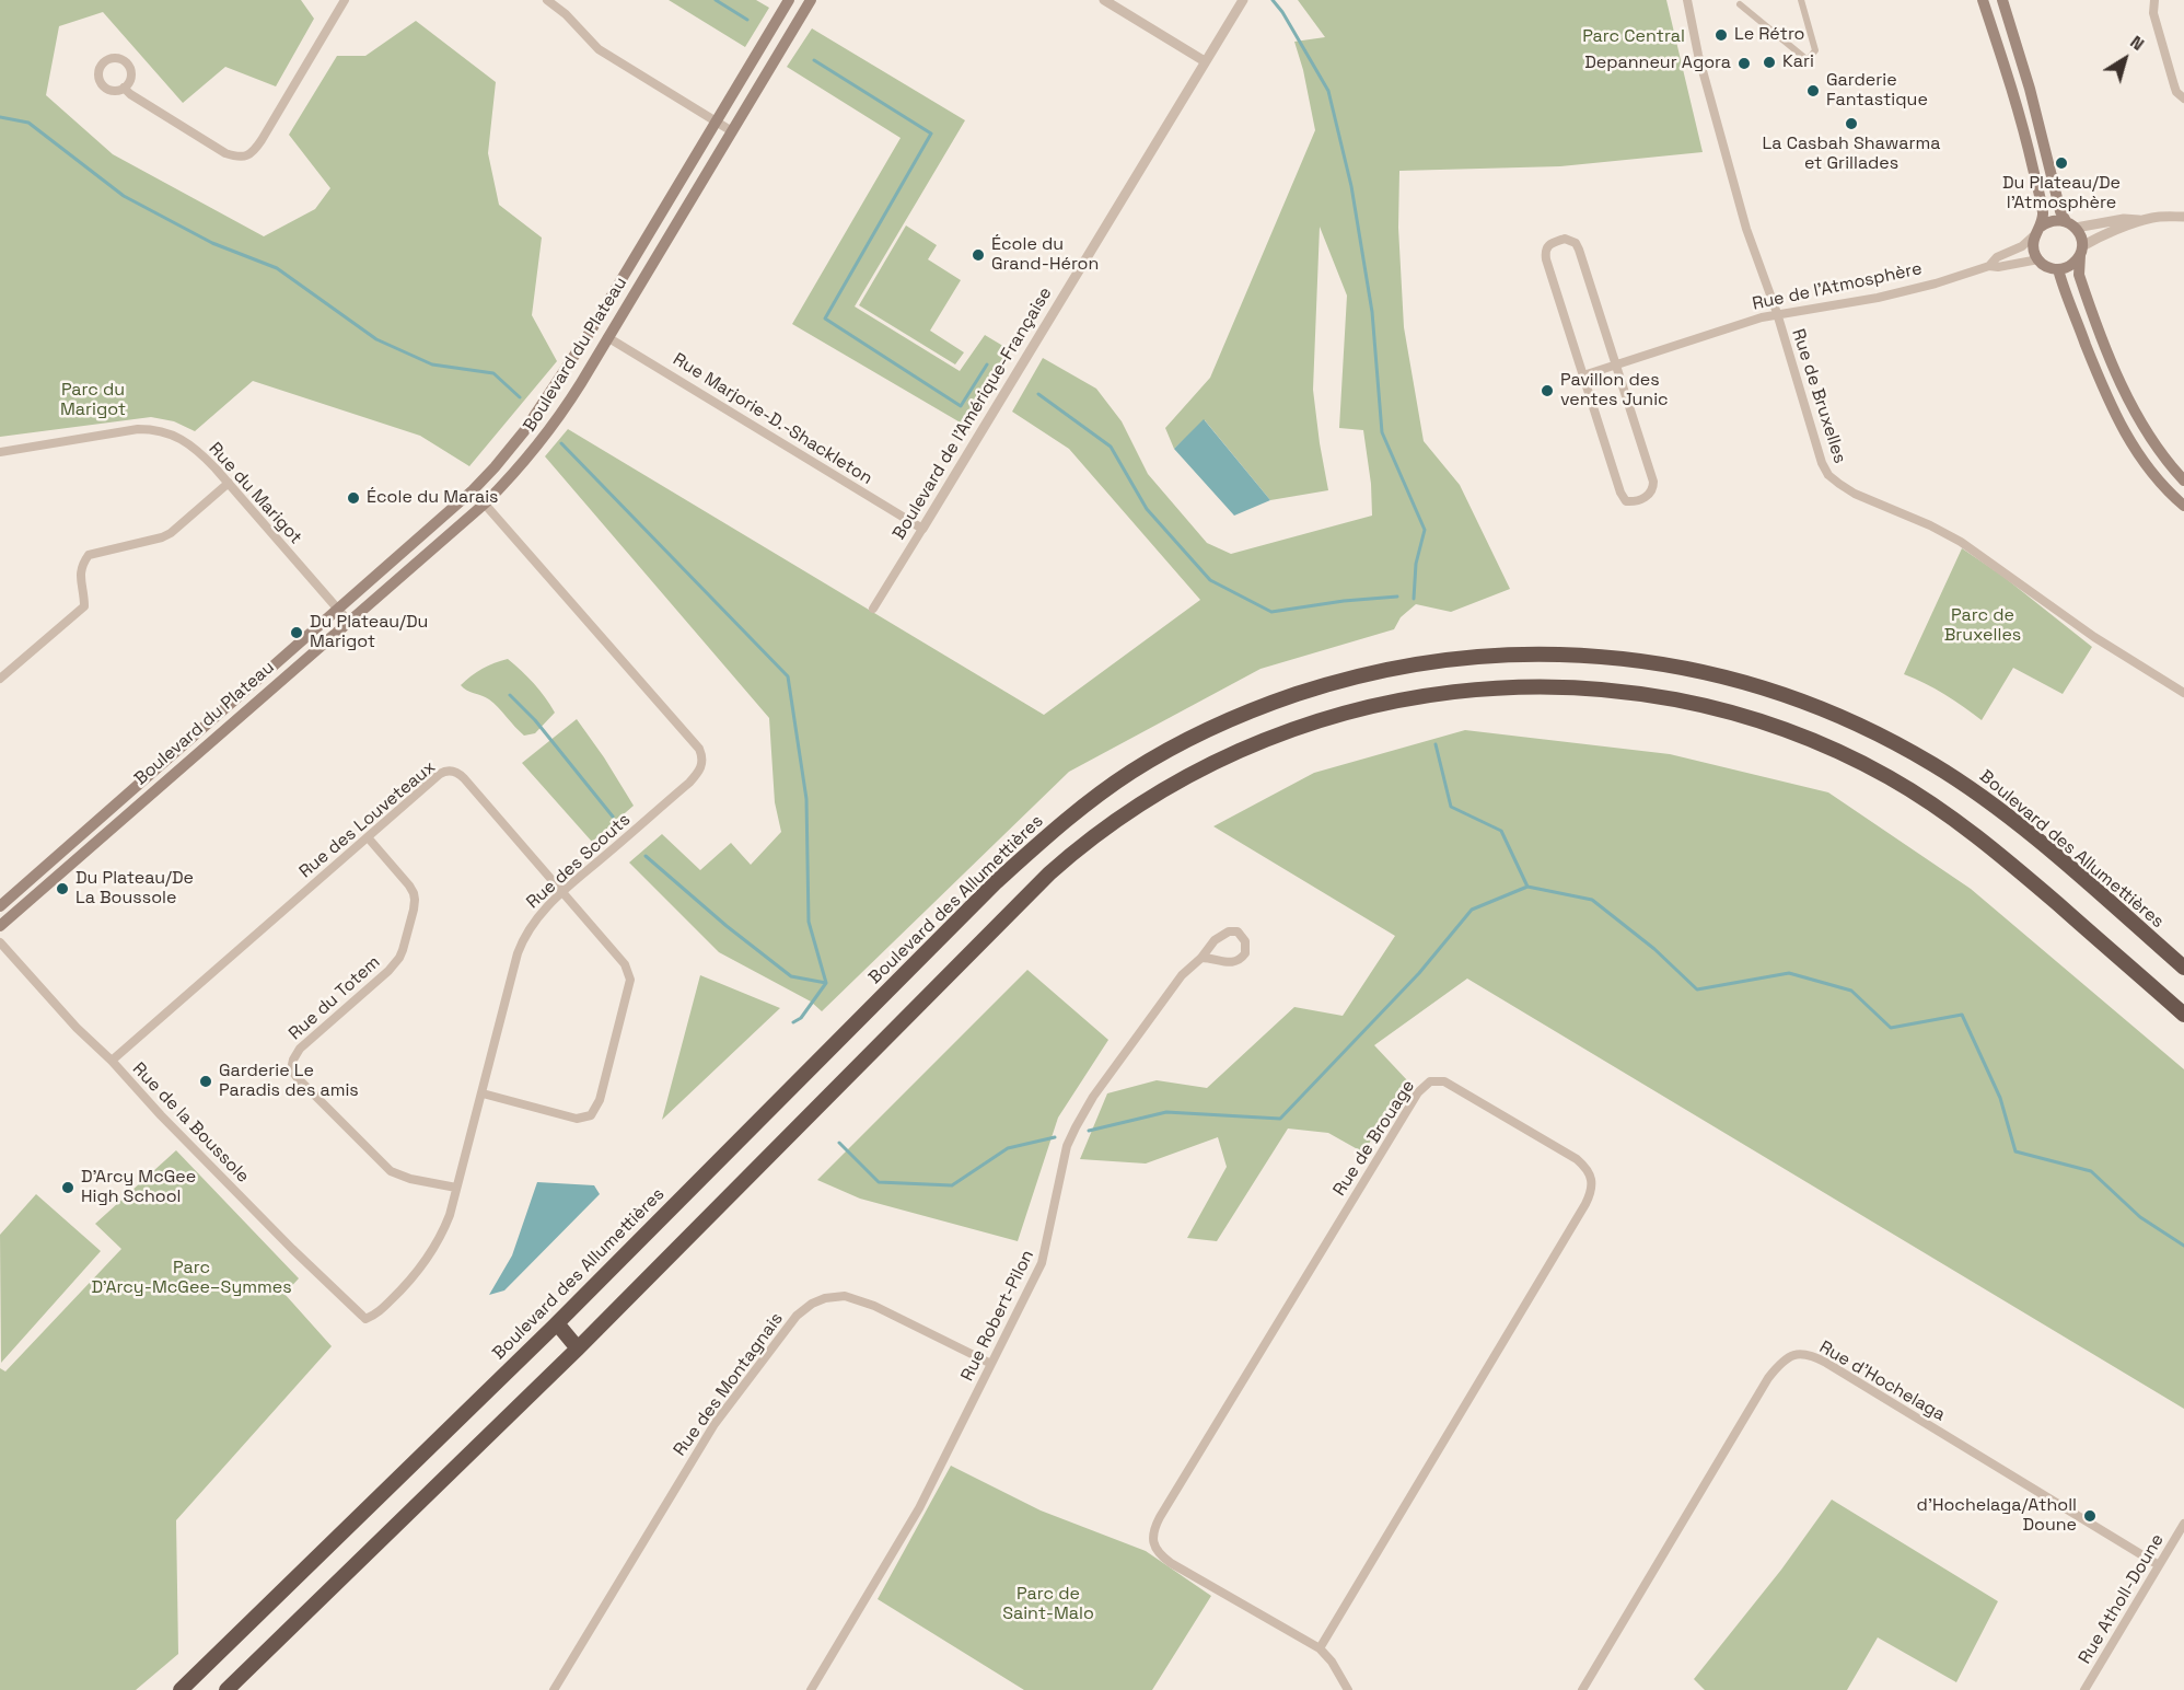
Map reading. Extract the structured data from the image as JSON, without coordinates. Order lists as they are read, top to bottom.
{
  "streets": {
    "highway": ["Boulevard des Allumettières"],
    "main road": ["Boulevard du Plateau"],
    "street": [
      "Rue de l'Atmosphère",
      "Rue de Bruxelles",
      "Boulevard de l'Amérique-Française",
      "Rue Marjorie-D.-Shackleton",
      "Rue du Marigot",
      "Rue des Louveteaux",
      "Rue des Scouts",
      "Rue du Totem",
      "Rue de la Boussole",
      "Rue de Brouage",
      "Rue Robert-Pilon",
      "Rue d'Hochelaga",
      "Rue des Montagnais",
      "Rue Atholl-Doune"
    ]
  },
  "crossings": [
    ["Rue de l'Atmosphère", "Rue de Bruxelles"],
    ["Boulevard du Plateau", "Rue Marjorie-D.-Shackleton"],
    ["Boulevard du Plateau", "Rue du Marigot"],
    ["Boulevard du Plateau", "Rue des Scouts"],
    ["Boulevard de l'Amérique-Française", "Rue Marjorie-D.-Shackleton"],
    ["Rue des Louveteaux", "Rue des Scouts"],
    ["Rue des Louveteaux", "Rue du Totem"],
    ["Rue des Louveteaux", "Rue de la Boussole"],
    ["Rue des Scouts", "Rue du Totem"],
    ["Rue des Scouts", "Rue de la Boussole"],
    ["Rue Robert-Pilon", "Rue des Montagnais"],
    ["Rue d'Hochelaga", "Rue Atholl-Doune"]
  ],
  "parks": [
    "Parc Central",
    "Parc du Marigot",
    "Parc de Bruxelles",
    "Parc D'Arcy-McGee–Symmes",
    "Parc de Saint-Malo"
  ],
  "places": [
    "Le Rétro",
    "Kari",
    "Depanneur Agora",
    "Garderie Fantastique",
    "La Casbah Shawarma et Grillades",
    "Du Plateau/De l'Atmosphère",
    "École du Grand-Héron",
    "Pavillon des ventes Junic",
    "École du Marais",
    "Du Plateau/Du Marigot",
    "Du Plateau/De La Boussole",
    "Garderie Le Paradis des amis",
    "D'Arcy McGee High School",
    "d'Hochelaga/Atholl Doune"
  ],
  "north": "top right"
}
